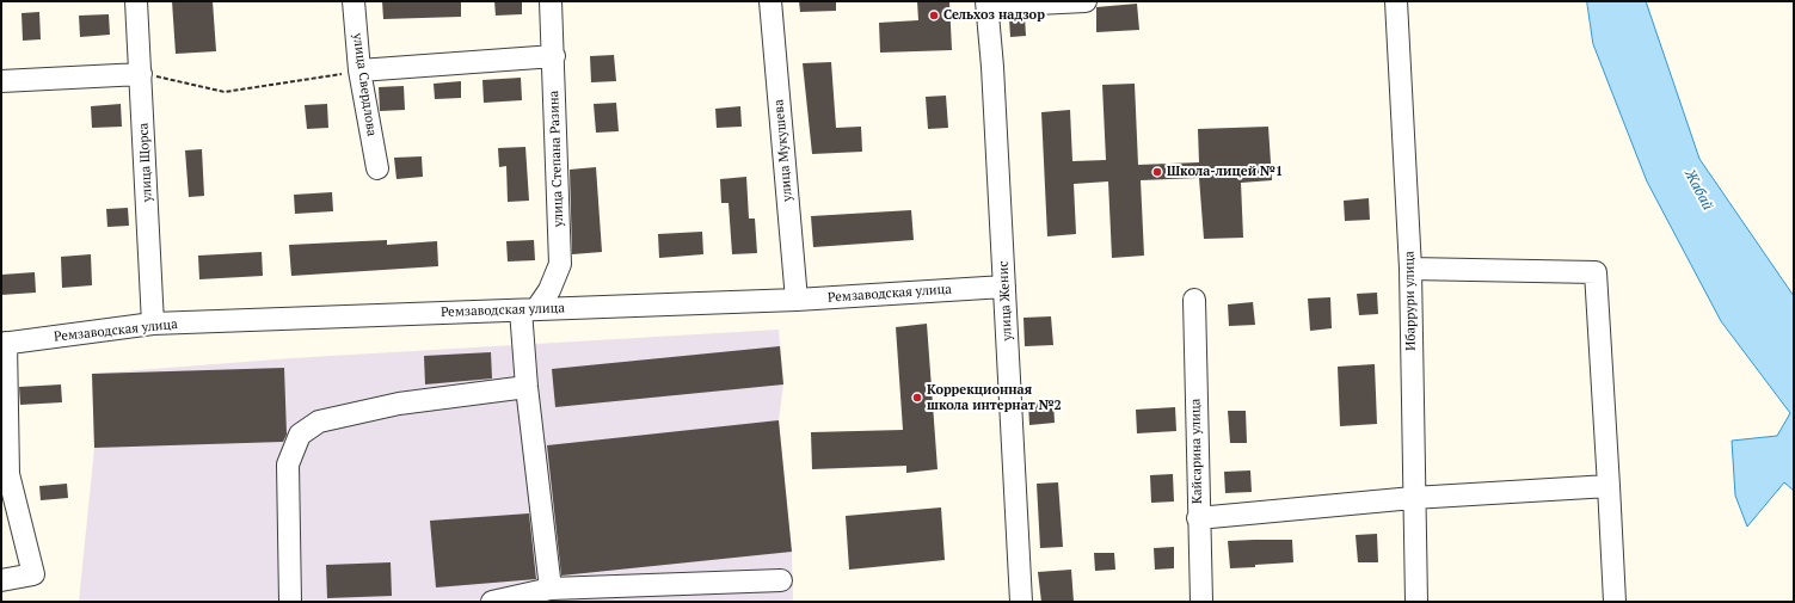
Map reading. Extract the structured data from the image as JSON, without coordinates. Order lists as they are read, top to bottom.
{
  "streets": {
    "street": [
      "улица Свердлова",
      "улица Мукушева",
      "улица Степана Разина",
      "улица Щорса",
      "Ремзаводская улица",
      "улица Женис",
      "Ибаррури улица",
      "Кайсарина улица"
    ]
  },
  "crossings": [
    ["улица Мукушева", "Ремзаводская улица"],
    ["улица Степана Разина", "Ремзаводская улица"],
    ["улица Щорса", "Ремзаводская улица"],
    ["Ремзаводская улица", "улица Женис"]
  ],
  "water": ["Жабай"],
  "places": ["Сельхоз надзор", "Школа-лицей №1", "Коррекционная школа интернат №2"]
}
